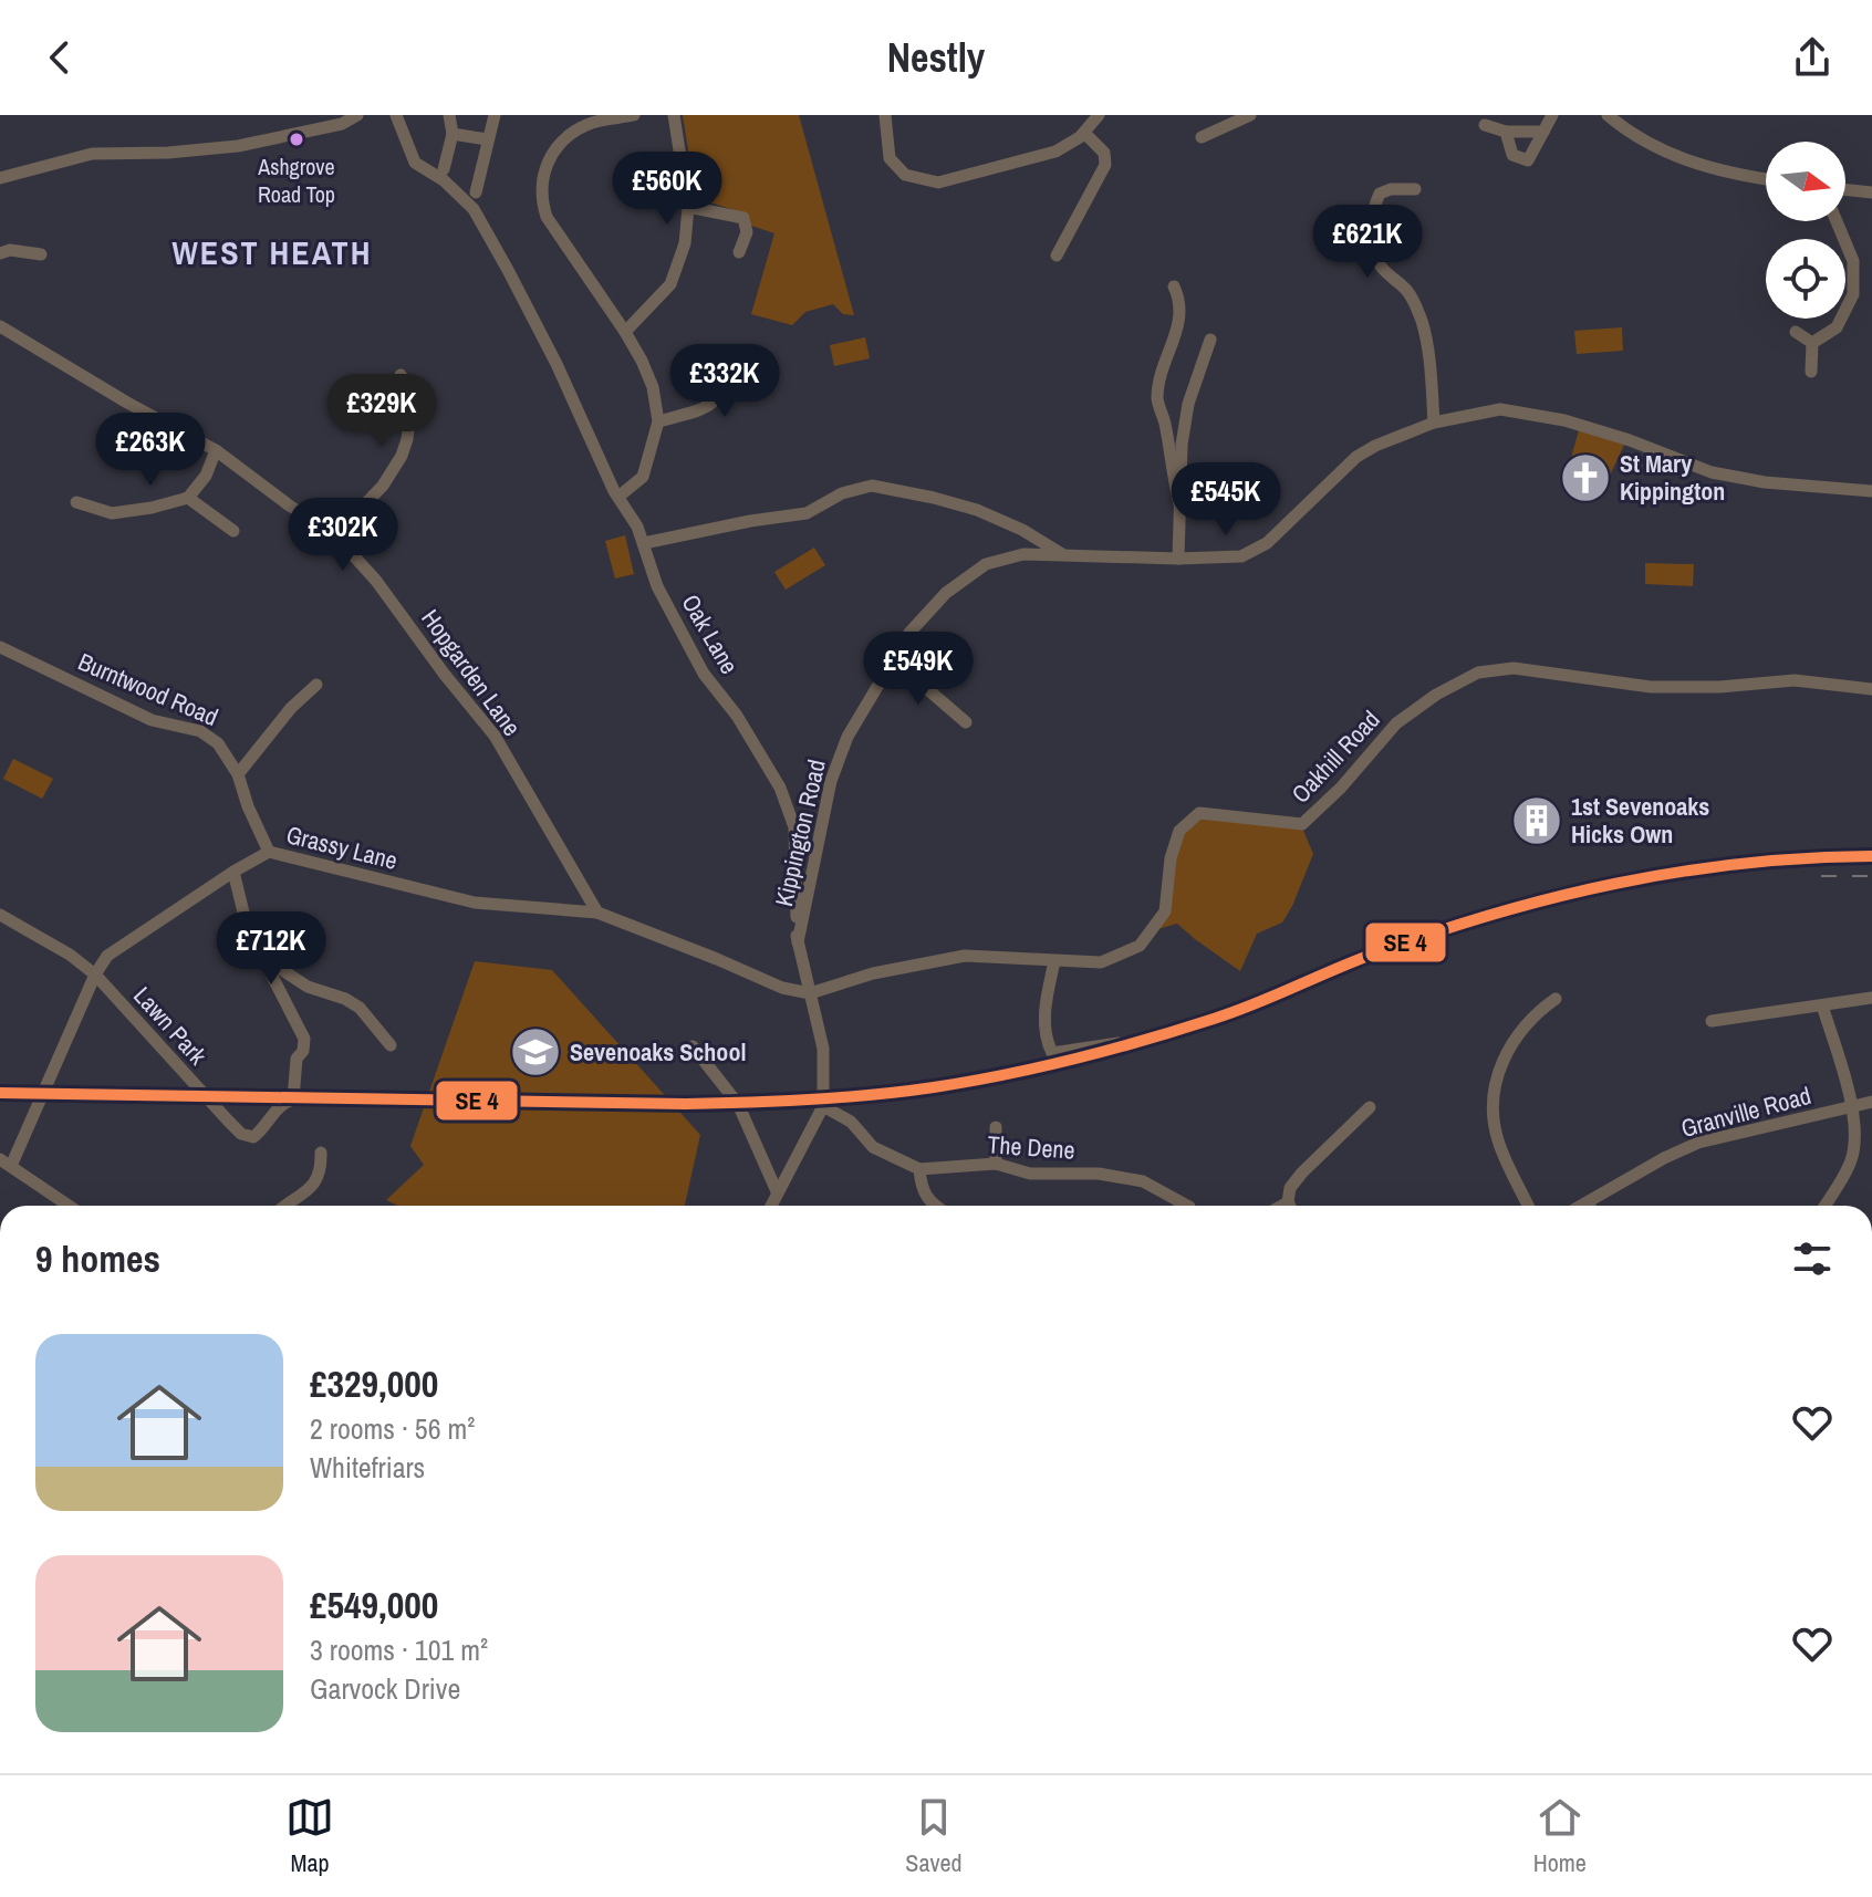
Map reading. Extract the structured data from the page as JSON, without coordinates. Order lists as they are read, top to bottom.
{
  "streets": {
    "street": [
      "Oak Lane",
      "Hopgarden Lane",
      "Burntwood Road",
      "Oakhill Road",
      "Kippington Road",
      "Grassy Lane",
      "Lawn Park",
      "Granville Road",
      "The Dene"
    ]
  },
  "crossings": [
    ["Oak Lane", "Oakhill Road"],
    ["Oak Lane", "Kippington Road"],
    ["Oak Lane", "Grassy Lane"],
    ["Oak Lane", "The Dene"],
    ["Hopgarden Lane", "Grassy Lane"],
    ["Burntwood Road", "Grassy Lane"],
    ["Oakhill Road", "Grassy Lane"],
    ["Grassy Lane", "Lawn Park"]
  ],
  "districts": ["WEST HEATH"],
  "places": {
    "other": ["Ashgrove Road Top"],
    "church": ["St Mary Kippington"],
    "building": ["1st Sevenoaks Hicks Own"],
    "school or university": ["Sevenoaks School"]
  },
  "north": "right",
  "page": {
    "header": "Nestly",
    "price": [
      "£560K",
      "£621K",
      "£332K",
      "£329K",
      "£263K",
      "£545K",
      "£302K",
      "£549K",
      "£712K"
    ],
    "heading": "9 homes",
    "list": [
      {
        "name": "£329,000",
        "note": "2 rooms · 56 m² · Whitefriars"
      },
      {
        "name": "£549,000",
        "note": "3 rooms · 101 m² · Garvock Drive"
      }
    ],
    "tabs": ["Map", "Saved", "Home"]
  }
}
